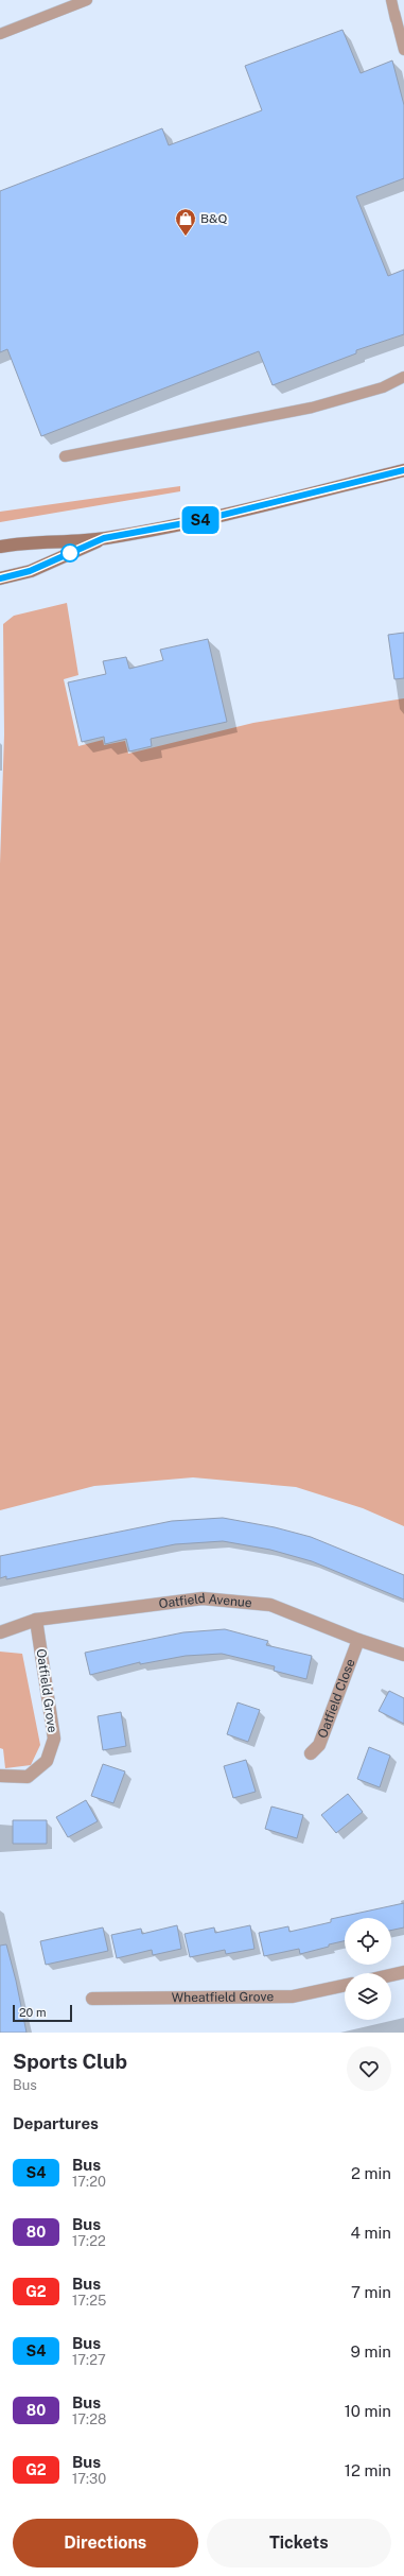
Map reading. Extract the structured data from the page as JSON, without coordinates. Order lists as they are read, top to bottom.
{
  "streets": {
    "street": [
      "Oatfield Avenue",
      "Oatfield Grove",
      "Oatfield Close",
      "Wheatfield Grove"
    ]
  },
  "crossings": [
    ["Oatfield Avenue", "Oatfield Grove"],
    ["Oatfield Avenue", "Oatfield Close"]
  ],
  "places": {
    "shop": ["B&Q"]
  },
  "lines": ["bus line S4"],
  "scale_bar": "20 m",
  "page": {
    "on_map": "S4",
    "scale": "20 m",
    "heading": [
      ["Sports Club", "Bus"],
      "Departures"
    ],
    "list": [
      {
        "mark": "S4",
        "name": "Bus",
        "note": "17:20",
        "value": "2 min"
      },
      {
        "mark": "80",
        "name": "Bus",
        "note": "17:22",
        "value": "4 min"
      },
      {
        "mark": "G2",
        "name": "Bus",
        "note": "17:25",
        "value": "7 min"
      },
      {
        "mark": "S4",
        "name": "Bus",
        "note": "17:27",
        "value": "9 min"
      },
      {
        "mark": "80",
        "name": "Bus",
        "note": "17:28",
        "value": "10 min"
      },
      {
        "mark": "G2",
        "name": "Bus",
        "note": "17:30",
        "value": "12 min"
      }
    ],
    "buttons": ["Directions", "Tickets"]
  }
}
